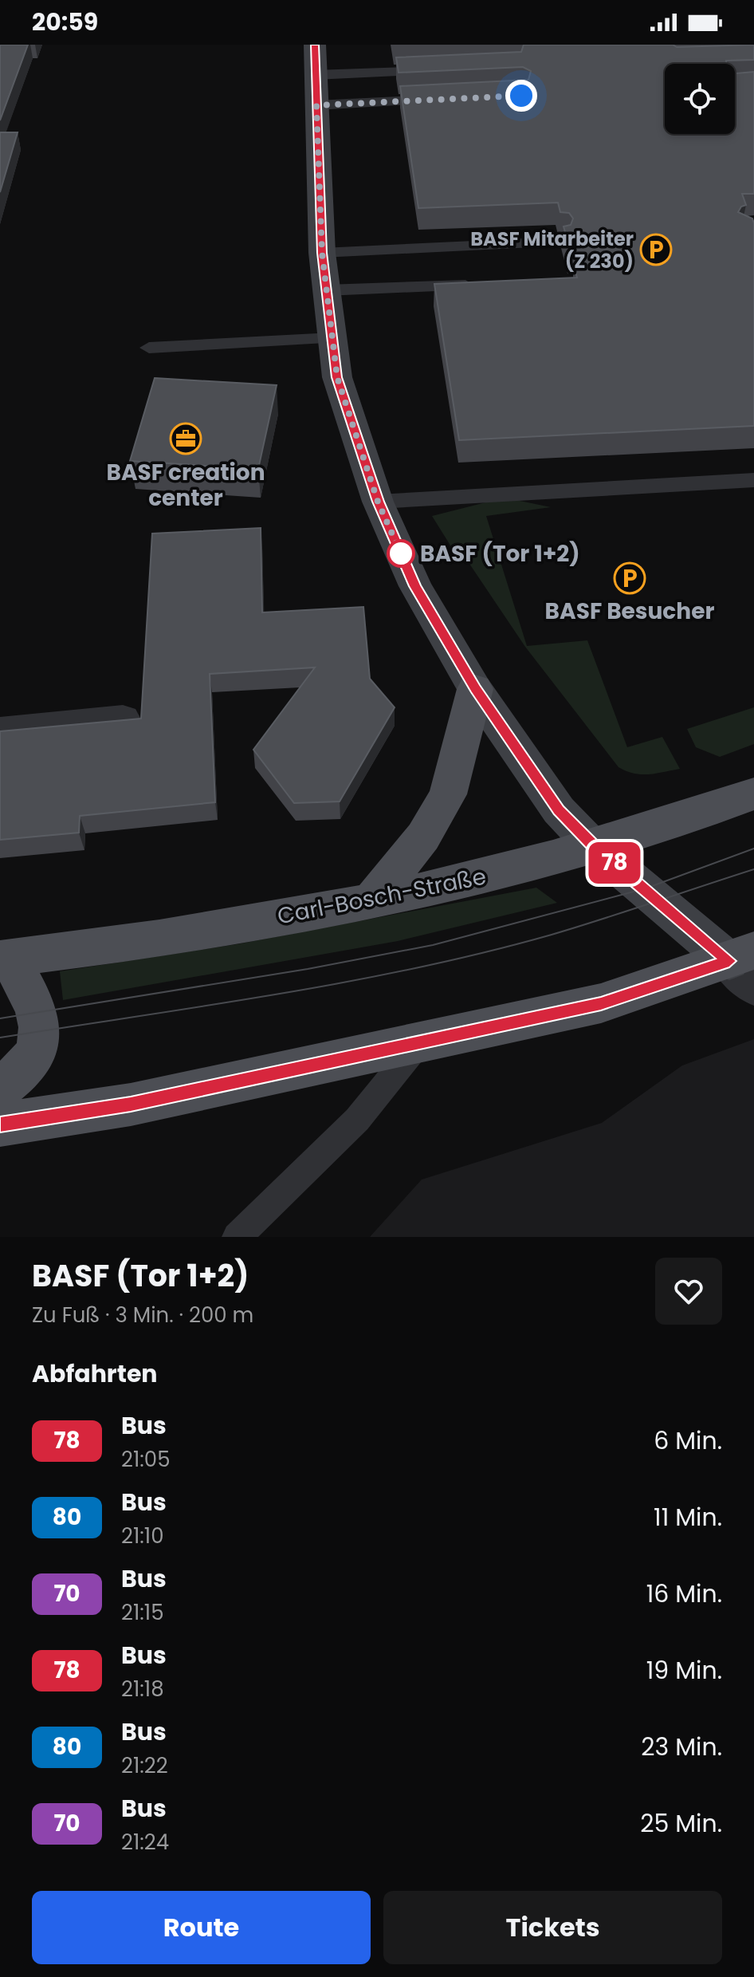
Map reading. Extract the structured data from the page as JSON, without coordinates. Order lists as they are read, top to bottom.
{
  "streets": {
    "main road": ["Carl-Bosch-Straße"]
  },
  "places": {
    "parking": ["BASF Mitarbeiter (Z 230)", "BASF Besucher"],
    "office": ["BASF creation center"],
    "other": ["BASF (Tor 1+2)"]
  },
  "lines": ["bus line 78"],
  "page": {
    "status": "20:59",
    "on_map": "78",
    "heading": [
      ["BASF (Tor 1+2)", "Zu Fuß · 3 Min. · 200 m"],
      "Abfahrten"
    ],
    "list": [
      {
        "mark": "78",
        "name": "Bus",
        "note": "21:05",
        "value": "6 Min."
      },
      {
        "mark": "80",
        "name": "Bus",
        "note": "21:10",
        "value": "11 Min."
      },
      {
        "mark": "70",
        "name": "Bus",
        "note": "21:15",
        "value": "16 Min."
      },
      {
        "mark": "78",
        "name": "Bus",
        "note": "21:18",
        "value": "19 Min."
      },
      {
        "mark": "80",
        "name": "Bus",
        "note": "21:22",
        "value": "23 Min."
      },
      {
        "mark": "70",
        "name": "Bus",
        "note": "21:24",
        "value": "25 Min."
      }
    ],
    "buttons": ["Route", "Tickets"]
  }
}
